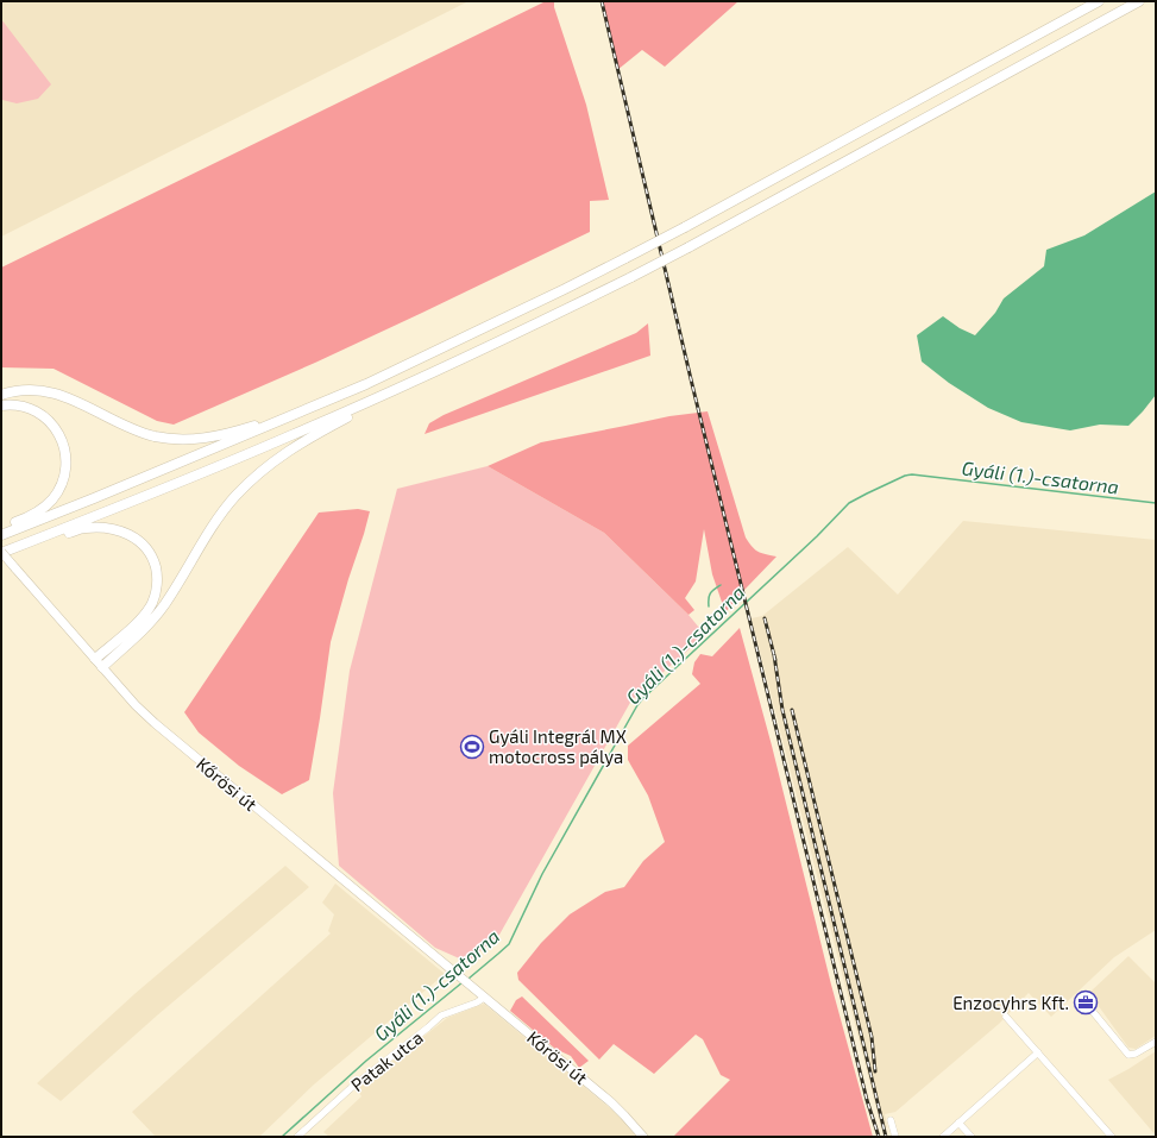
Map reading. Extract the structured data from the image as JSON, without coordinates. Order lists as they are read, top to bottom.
{
  "streets": {
    "main road": ["Kőrösi út"],
    "street": ["Patak utca"]
  },
  "crossings": [
    ["Kőrösi út", "Patak utca"]
  ],
  "water": ["Gyáli (1.)-csatorna"],
  "places": {
    "sports": ["Gyáli Integrál MX motocross pálya"],
    "office": ["Enzocyhrs Kft."]
  }
}
